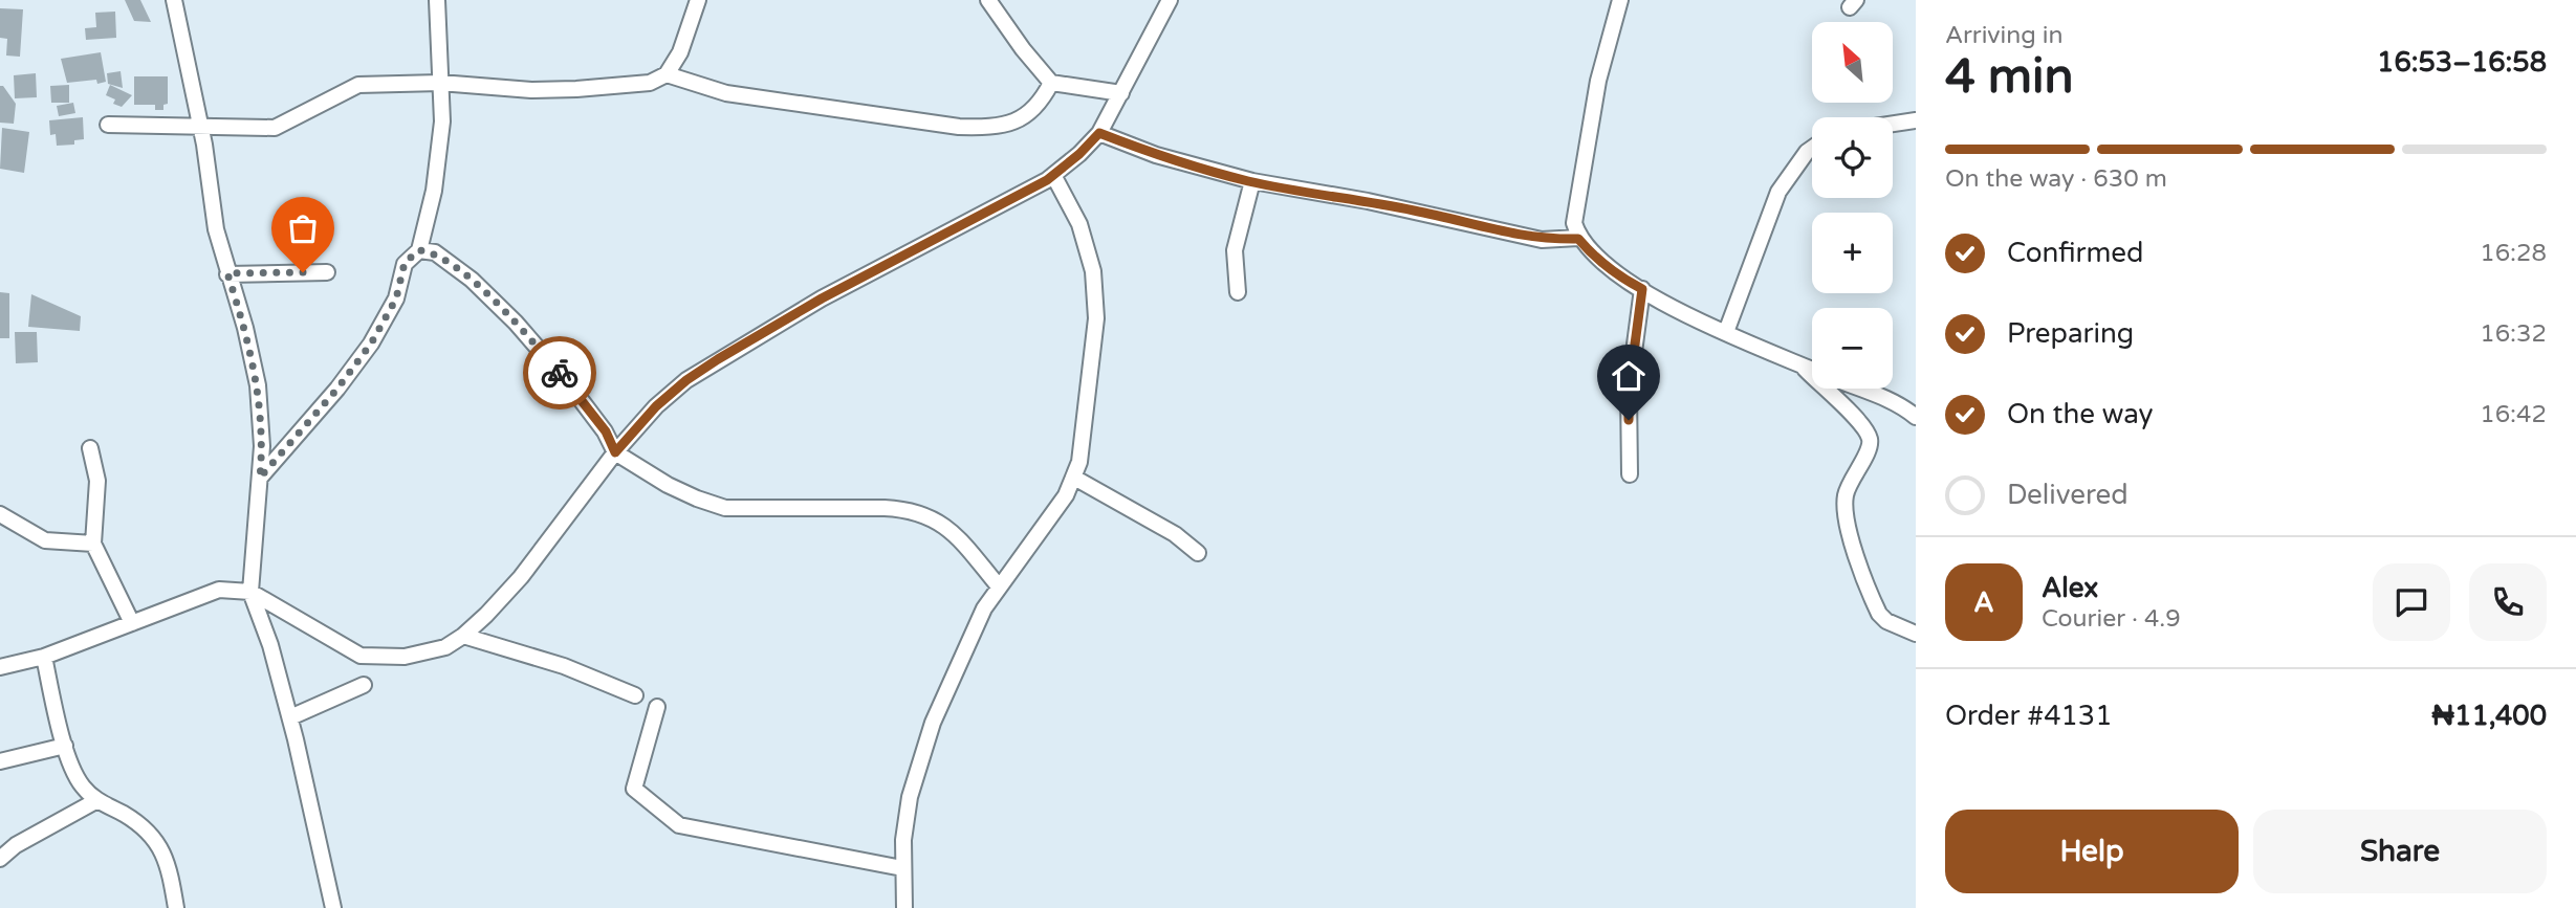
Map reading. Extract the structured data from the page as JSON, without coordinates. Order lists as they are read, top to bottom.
{
  "north": "top left",
  "page": {
    "heading": ["4 min", "Arriving in", "16:53–16:58"],
    "panel": [
      "Alex",
      "Courier · 4.9",
      "Order #4131",
      "₦11,400"
    ],
    "map_buttons": ["+", "−"],
    "bar": "On the way · 630 m",
    "list": [
      ["Confirmed", "16:28"],
      ["Preparing", "16:32"],
      ["On the way", "16:42"],
      "Delivered"
    ],
    "round": "A",
    "buttons": ["Help", "Share"]
  }
}
